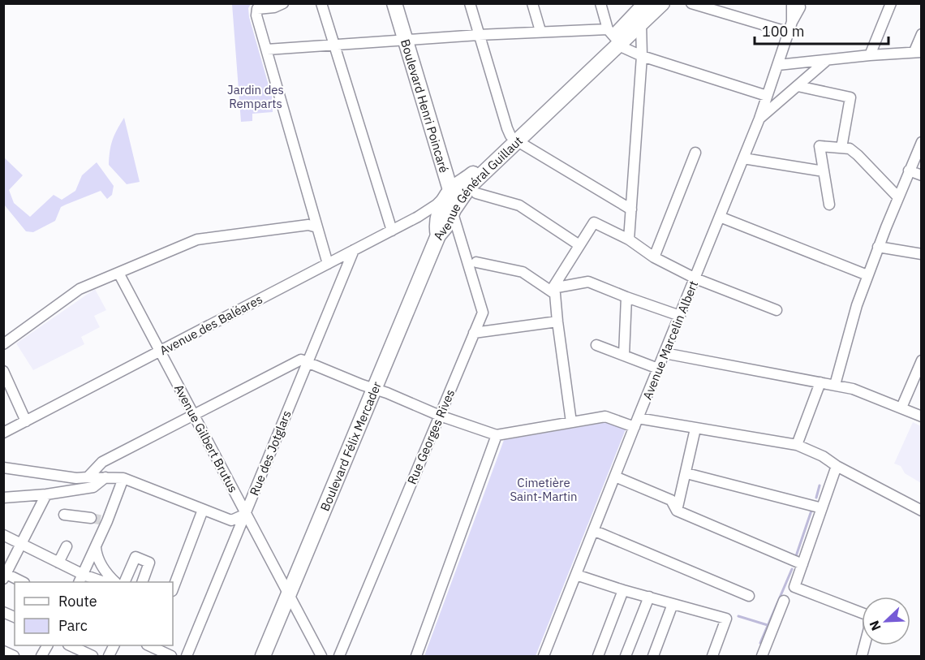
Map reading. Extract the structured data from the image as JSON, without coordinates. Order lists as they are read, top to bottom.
{
  "streets": {
    "main road": ["Boulevard Henri Poincaré", "Avenue Général Guillaut", "Boulevard Félix Mercader"],
    "street": [
      "Avenue des Baléares",
      "Avenue Marcelin Albert",
      "Rue Georges Rives",
      "Avenue Gilbert Brutus",
      "Rue des Jotglars"
    ]
  },
  "crossings": [
    ["Boulevard Henri Poincaré", "Avenue Général Guillaut"],
    ["Boulevard Henri Poincaré", "Avenue des Baléares"],
    ["Boulevard Henri Poincaré", "Rue Georges Rives"],
    ["Avenue Général Guillaut", "Avenue des Baléares"],
    ["Avenue Général Guillaut", "Rue Georges Rives"],
    ["Avenue Général Guillaut", "Boulevard Félix Mercader"],
    ["Avenue des Baléares", "Avenue Gilbert Brutus"],
    ["Avenue des Baléares", "Rue des Jotglars"],
    ["Avenue Gilbert Brutus", "Boulevard Félix Mercader"],
    ["Avenue Gilbert Brutus", "Rue des Jotglars"]
  ],
  "parks": ["Jardin des Remparts", "Cimetière Saint-Martin"],
  "legend": ["Route", "Parc"],
  "scale_bar": "100 m",
  "north": "bottom left"
}
